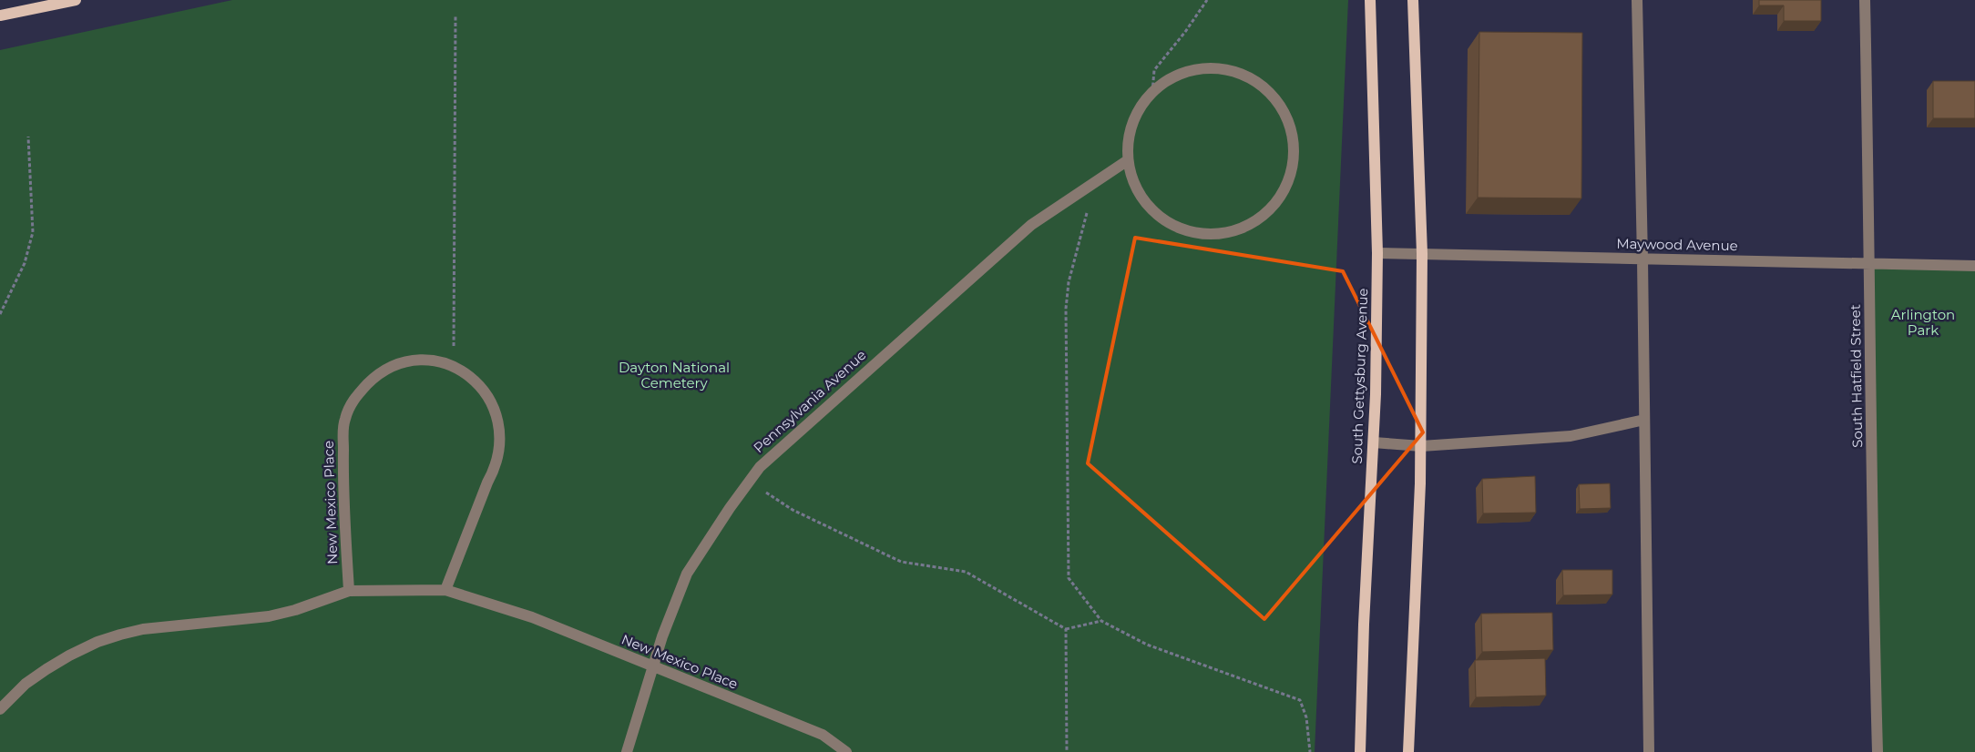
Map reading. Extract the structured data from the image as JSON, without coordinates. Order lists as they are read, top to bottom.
{
  "streets": {
    "main road": ["South Gettysburg Avenue"],
    "street": [
      "Maywood Avenue",
      "South Hatfield Street",
      "Pennsylvania Avenue",
      "New Mexico Place"
    ]
  },
  "crossings": [
    ["Maywood Avenue", "South Gettysburg Avenue"],
    ["Maywood Avenue", "South Hatfield Street"],
    ["Pennsylvania Avenue", "New Mexico Place"]
  ],
  "parks": ["Arlington Park", "Dayton National Cemetery"]
}
